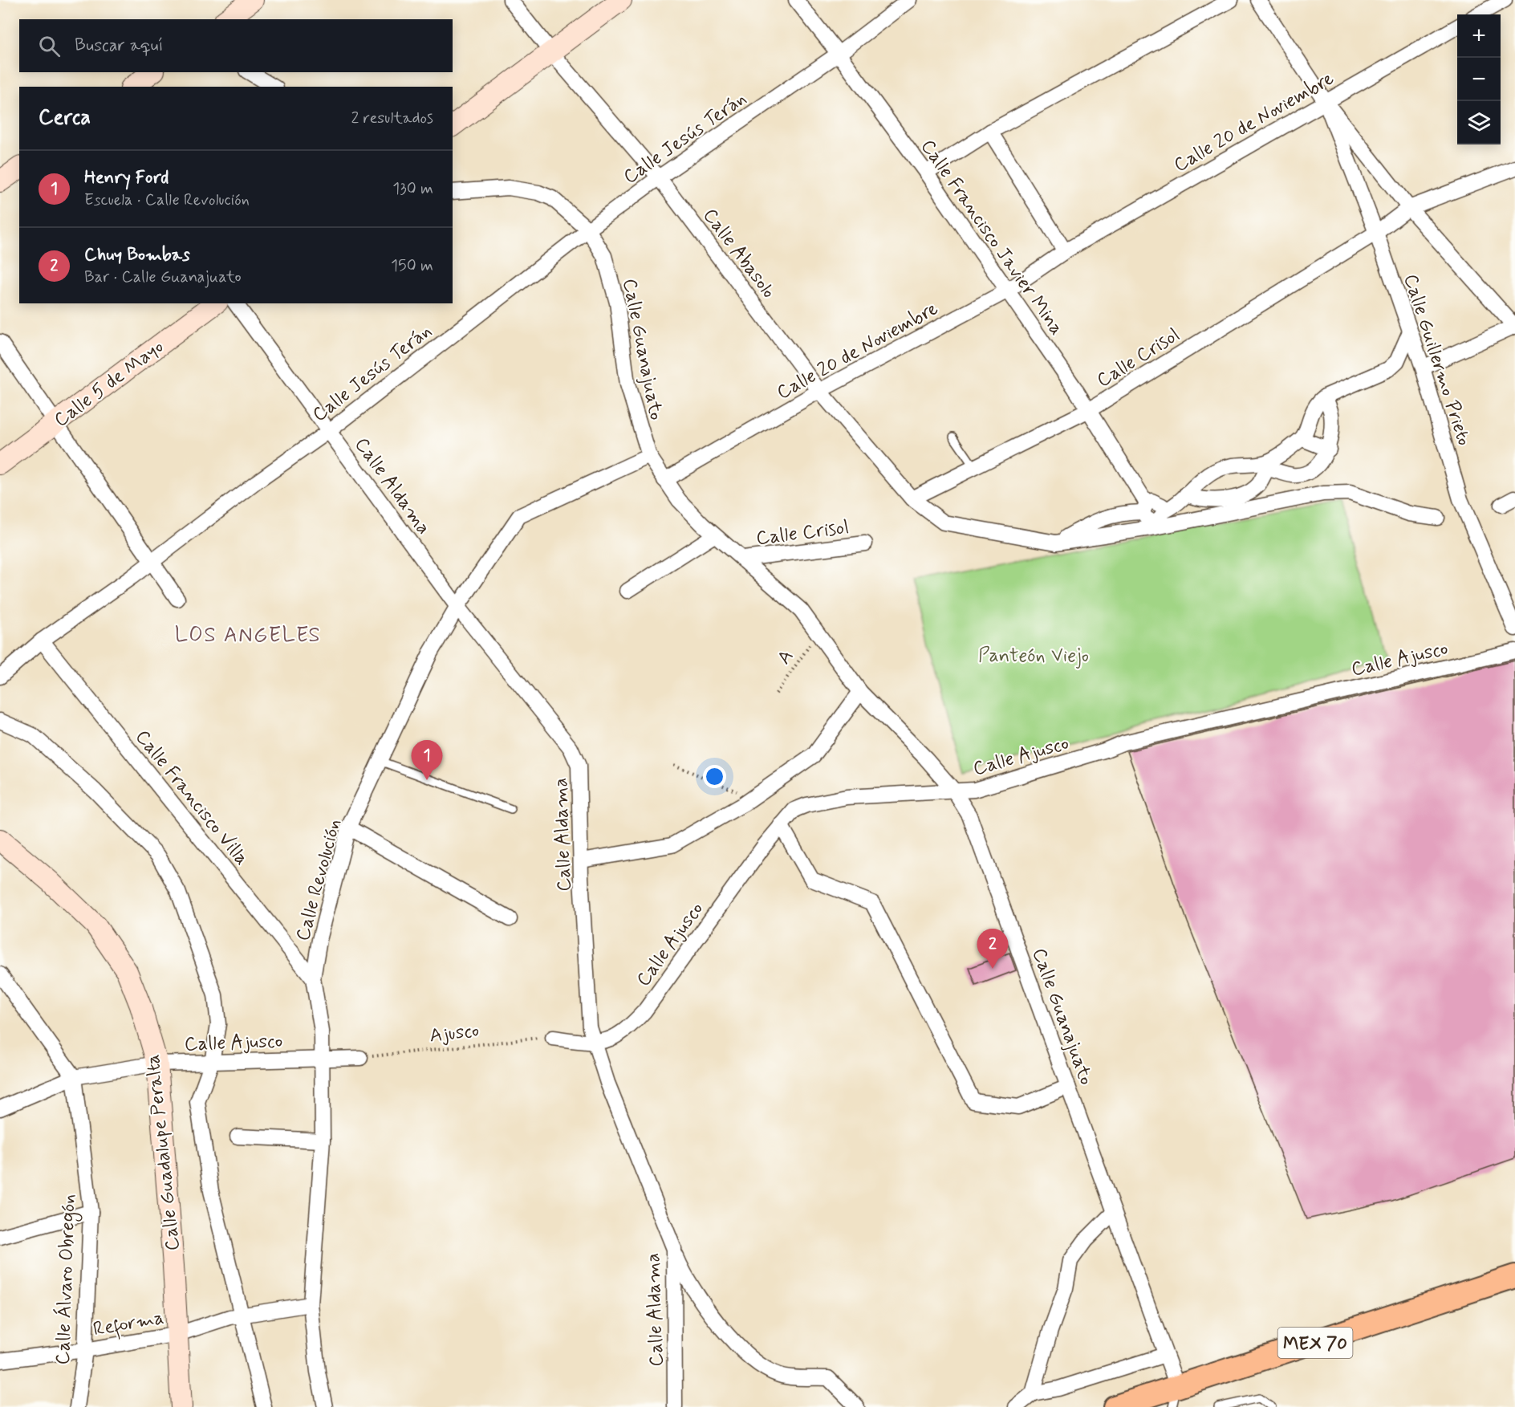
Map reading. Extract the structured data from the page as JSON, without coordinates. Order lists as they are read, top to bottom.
{
  "streets": {
    "main road": ["MEX 70"],
    "street": [
      "Calle 20 de Noviembre",
      "Calle Jesús Terán",
      "Calle Francisco Javier Mina",
      "Calle Abasolo",
      "Calle Guanajuato",
      "Calle Crisol",
      "Calle Guillermo Prieto",
      "Calle 5 de Mayo",
      "Calle Aldama",
      "Calle Ajusco",
      "Calle Francisco Villa",
      "Calle Revolución",
      "Calle Guadalupe Peralta",
      "Calle Álvaro Obregón",
      "Reforma"
    ],
    "path": ["A", "Ajusco"]
  },
  "crossings": [
    ["Calle 20 de Noviembre", "Calle Francisco Javier Mina"],
    ["Calle 20 de Noviembre", "Calle Abasolo"],
    ["Calle 20 de Noviembre", "Calle Guanajuato"],
    ["Calle 20 de Noviembre", "Calle Guillermo Prieto"],
    ["Calle Jesús Terán", "Calle Francisco Javier Mina"],
    ["Calle Jesús Terán", "Calle Abasolo"],
    ["Calle Jesús Terán", "Calle Guanajuato"],
    ["Calle Jesús Terán", "Calle Aldama"],
    ["Calle Jesús Terán", "Calle Francisco Villa"],
    ["Calle Francisco Javier Mina", "Calle Crisol"],
    ["Calle Abasolo", "Calle Crisol"],
    ["Calle Guanajuato", "Calle Crisol"],
    ["Calle Guanajuato", "A"],
    ["Calle Guanajuato", "Calle Ajusco"],
    ["Calle Guanajuato", "Calle Revolución"],
    ["Calle Guanajuato", "MEX 70"],
    ["Calle Crisol", "Calle Guillermo Prieto"],
    ["Calle Aldama", "Calle Ajusco"],
    ["Calle Aldama", "Calle Revolución"],
    ["Calle Ajusco", "Calle Revolución"],
    ["Calle Ajusco", "Ajusco"],
    ["Calle Ajusco", "Calle Guadalupe Peralta"],
    ["Calle Ajusco", "Calle Álvaro Obregón"],
    ["Calle Francisco Villa", "Calle Revolución"],
    ["Calle Revolución", "Reforma"],
    ["Calle Guadalupe Peralta", "Reforma"],
    ["Calle Álvaro Obregón", "Reforma"]
  ],
  "districts": ["LOS ANGELES"],
  "parks": ["Panteón Viejo"],
  "page": {
    "map_buttons": ["+", "−"],
    "search": "Buscar aquí",
    "heading": ["Cerca", "2 resultados"],
    "list": [
      {
        "mark": "1",
        "name": "Henry Ford",
        "note": "Escuela · Calle Revolución",
        "value": "130 m"
      },
      {
        "mark": "2",
        "name": "Chuy Bombas",
        "note": "Bar · Calle Guanajuato",
        "value": "150 m"
      }
    ],
    "pins": ["1", "2"]
  }
}
